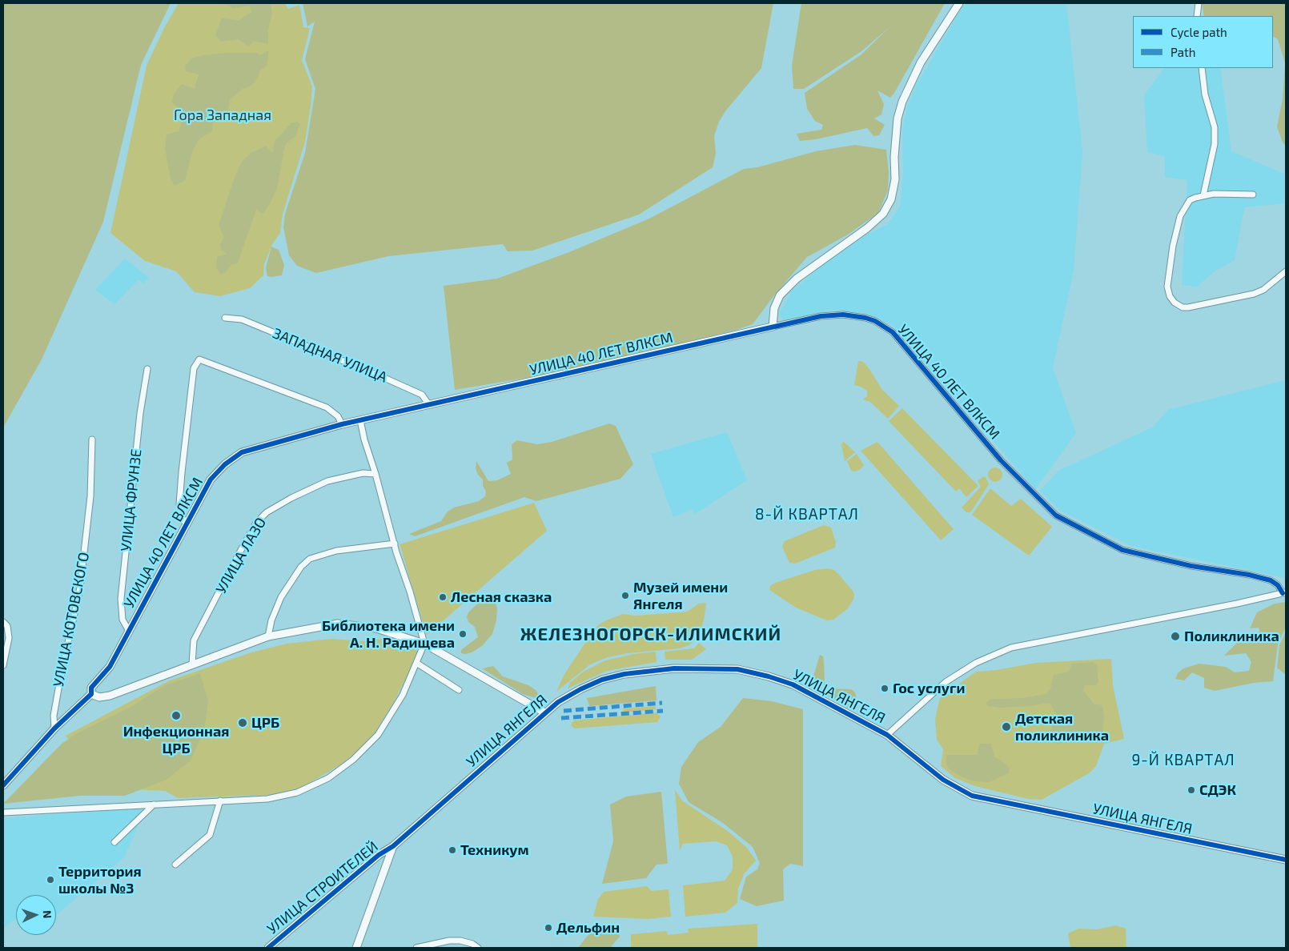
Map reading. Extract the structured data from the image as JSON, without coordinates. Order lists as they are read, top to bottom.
{
  "streets": {
    "street": [
      "УЛИЦА 40 ЛЕТ ВЛКСМ",
      "ЗАПАДНАЯ УЛИЦА",
      "УЛИЦА ФРУНЗЕ",
      "УЛИЦА ЛАЗО",
      "УЛИЦА КОТОВСКОГО",
      "УЛИЦА ЯНГЕЛЯ",
      "УЛИЦА СТРОИТЕЛЕЙ"
    ]
  },
  "crossings": [
    ["УЛИЦА 40 ЛЕТ ВЛКСМ", "ЗАПАДНАЯ УЛИЦА"],
    ["УЛИЦА 40 ЛЕТ ВЛКСМ", "УЛИЦА ФРУНЗЕ"],
    ["УЛИЦА 40 ЛЕТ ВЛКСМ", "УЛИЦА КОТОВСКОГО"],
    ["УЛИЦА ЯНГЕЛЯ", "УЛИЦА СТРОИТЕЛЕЙ"]
  ],
  "districts": ["8-Й КВАРТАЛ", "ЖЕЛЕЗНОГОРСК-ИЛИМСКИЙ", "9-Й КВАРТАЛ"],
  "parks": ["Гора Западная"],
  "places": [
    "Музей имени Янгеля",
    "Лесная сказка",
    "Библиотека имени А. Н. Радищева",
    "Поликлиника",
    "Гос услуги",
    "Инфекционная ЦРБ",
    "ЦРБ",
    "Детская поликлиника",
    "СДЭК",
    "Техникум",
    "Территория школы №3",
    "Дельфин"
  ],
  "legend": ["Cycle path", "Path"],
  "north": "right"
}
